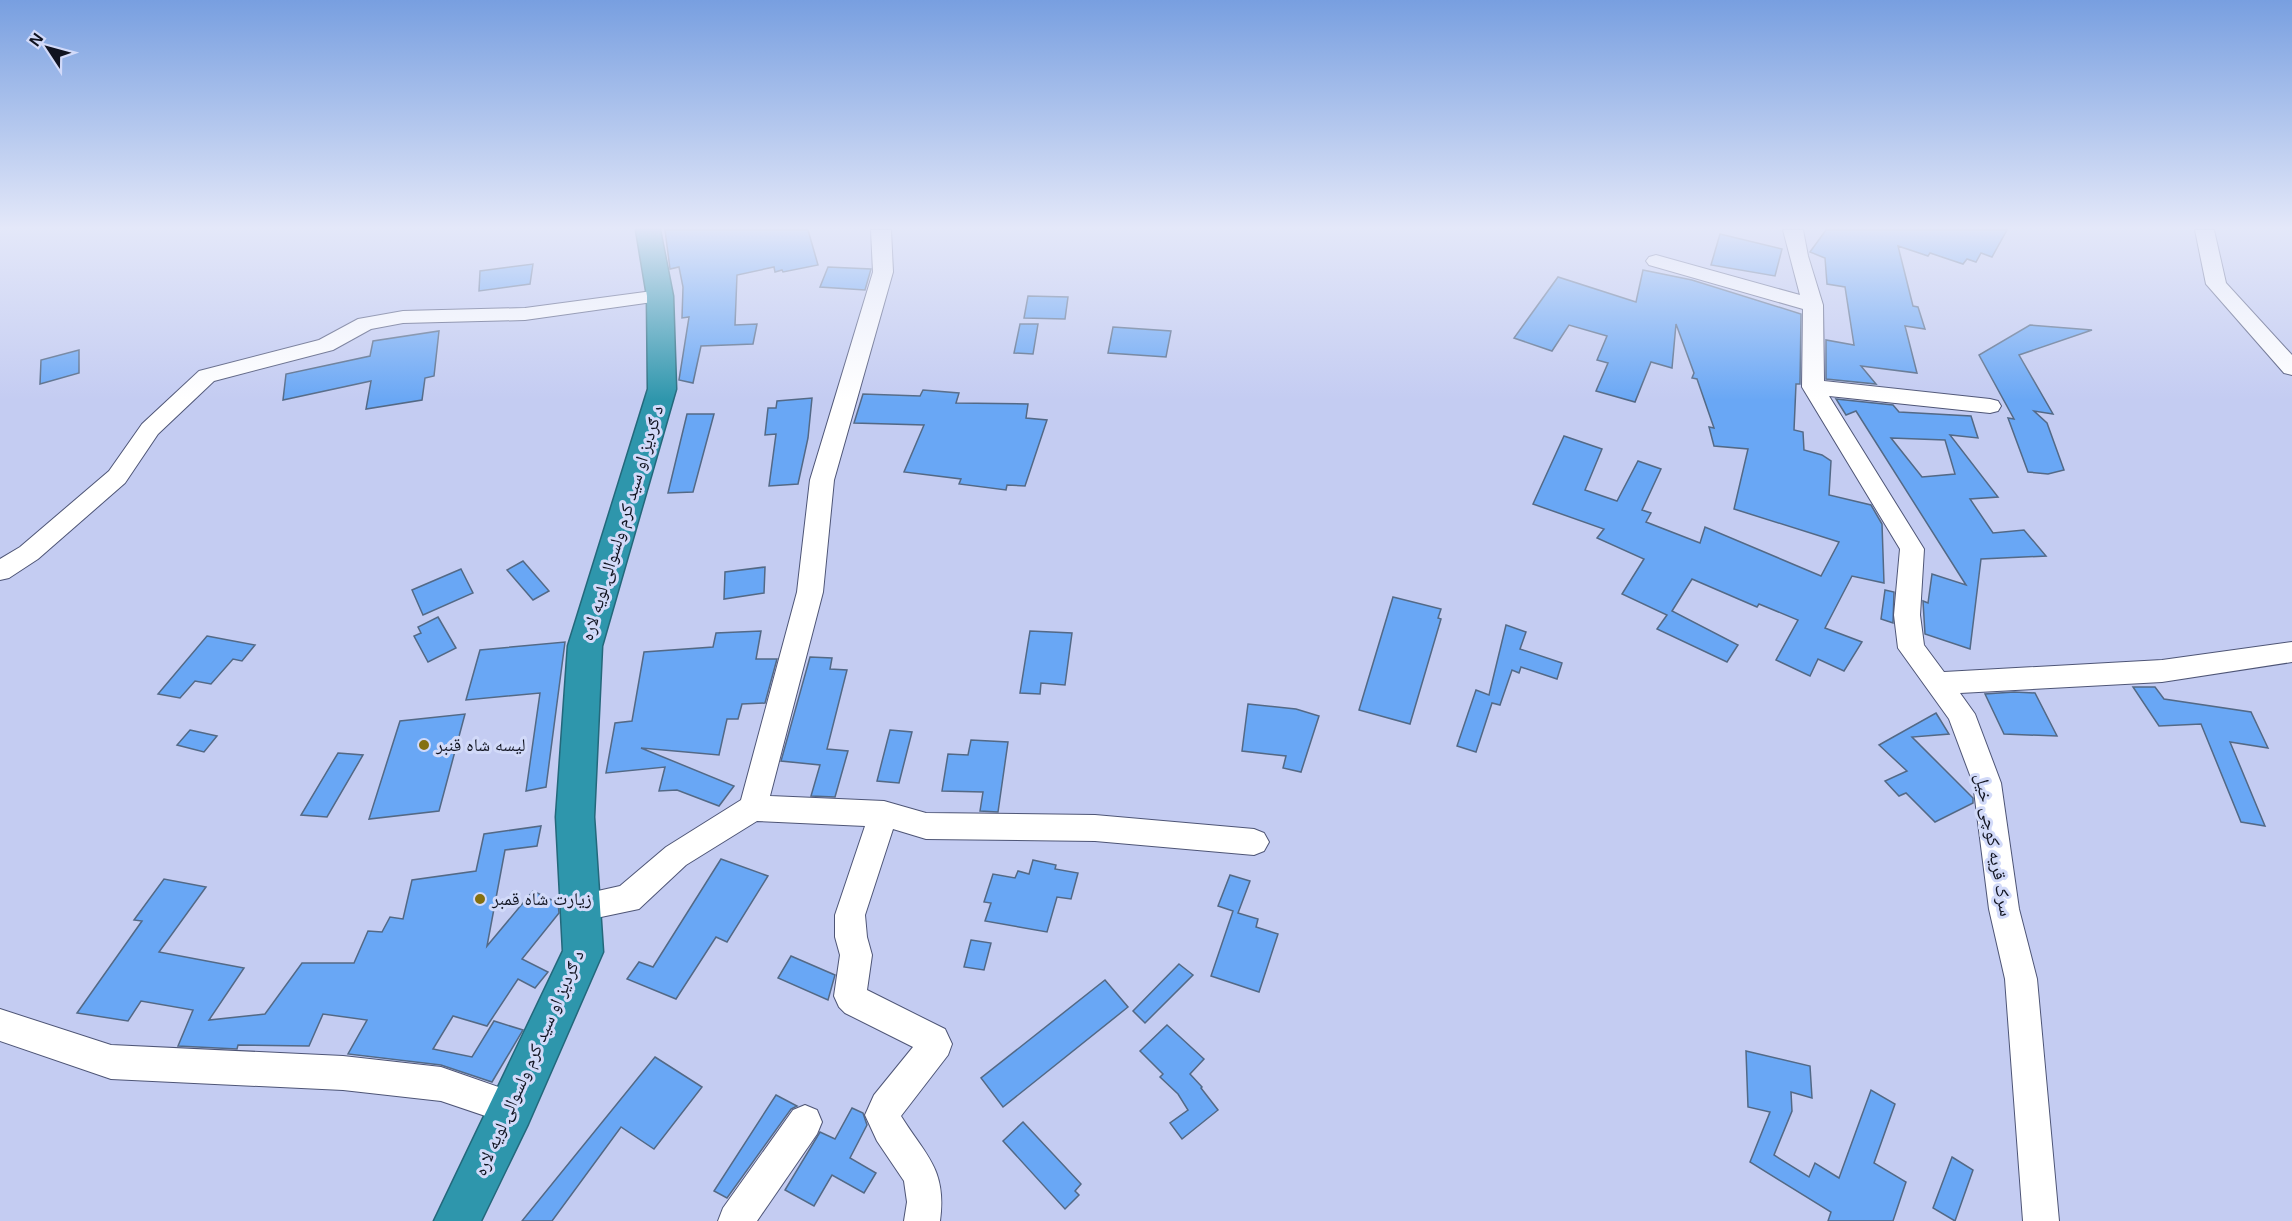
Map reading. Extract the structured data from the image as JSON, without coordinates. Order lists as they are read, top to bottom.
{
  "streets": {
    "highway": ["د ګردیز او سید کرم ولسوالۍ لویه لاره"],
    "street": ["سرک قریه کوچی خیل"]
  },
  "places": ["لیسه شاه قنبر", "زیارت شاه قمبر"],
  "north": "top left"
}
